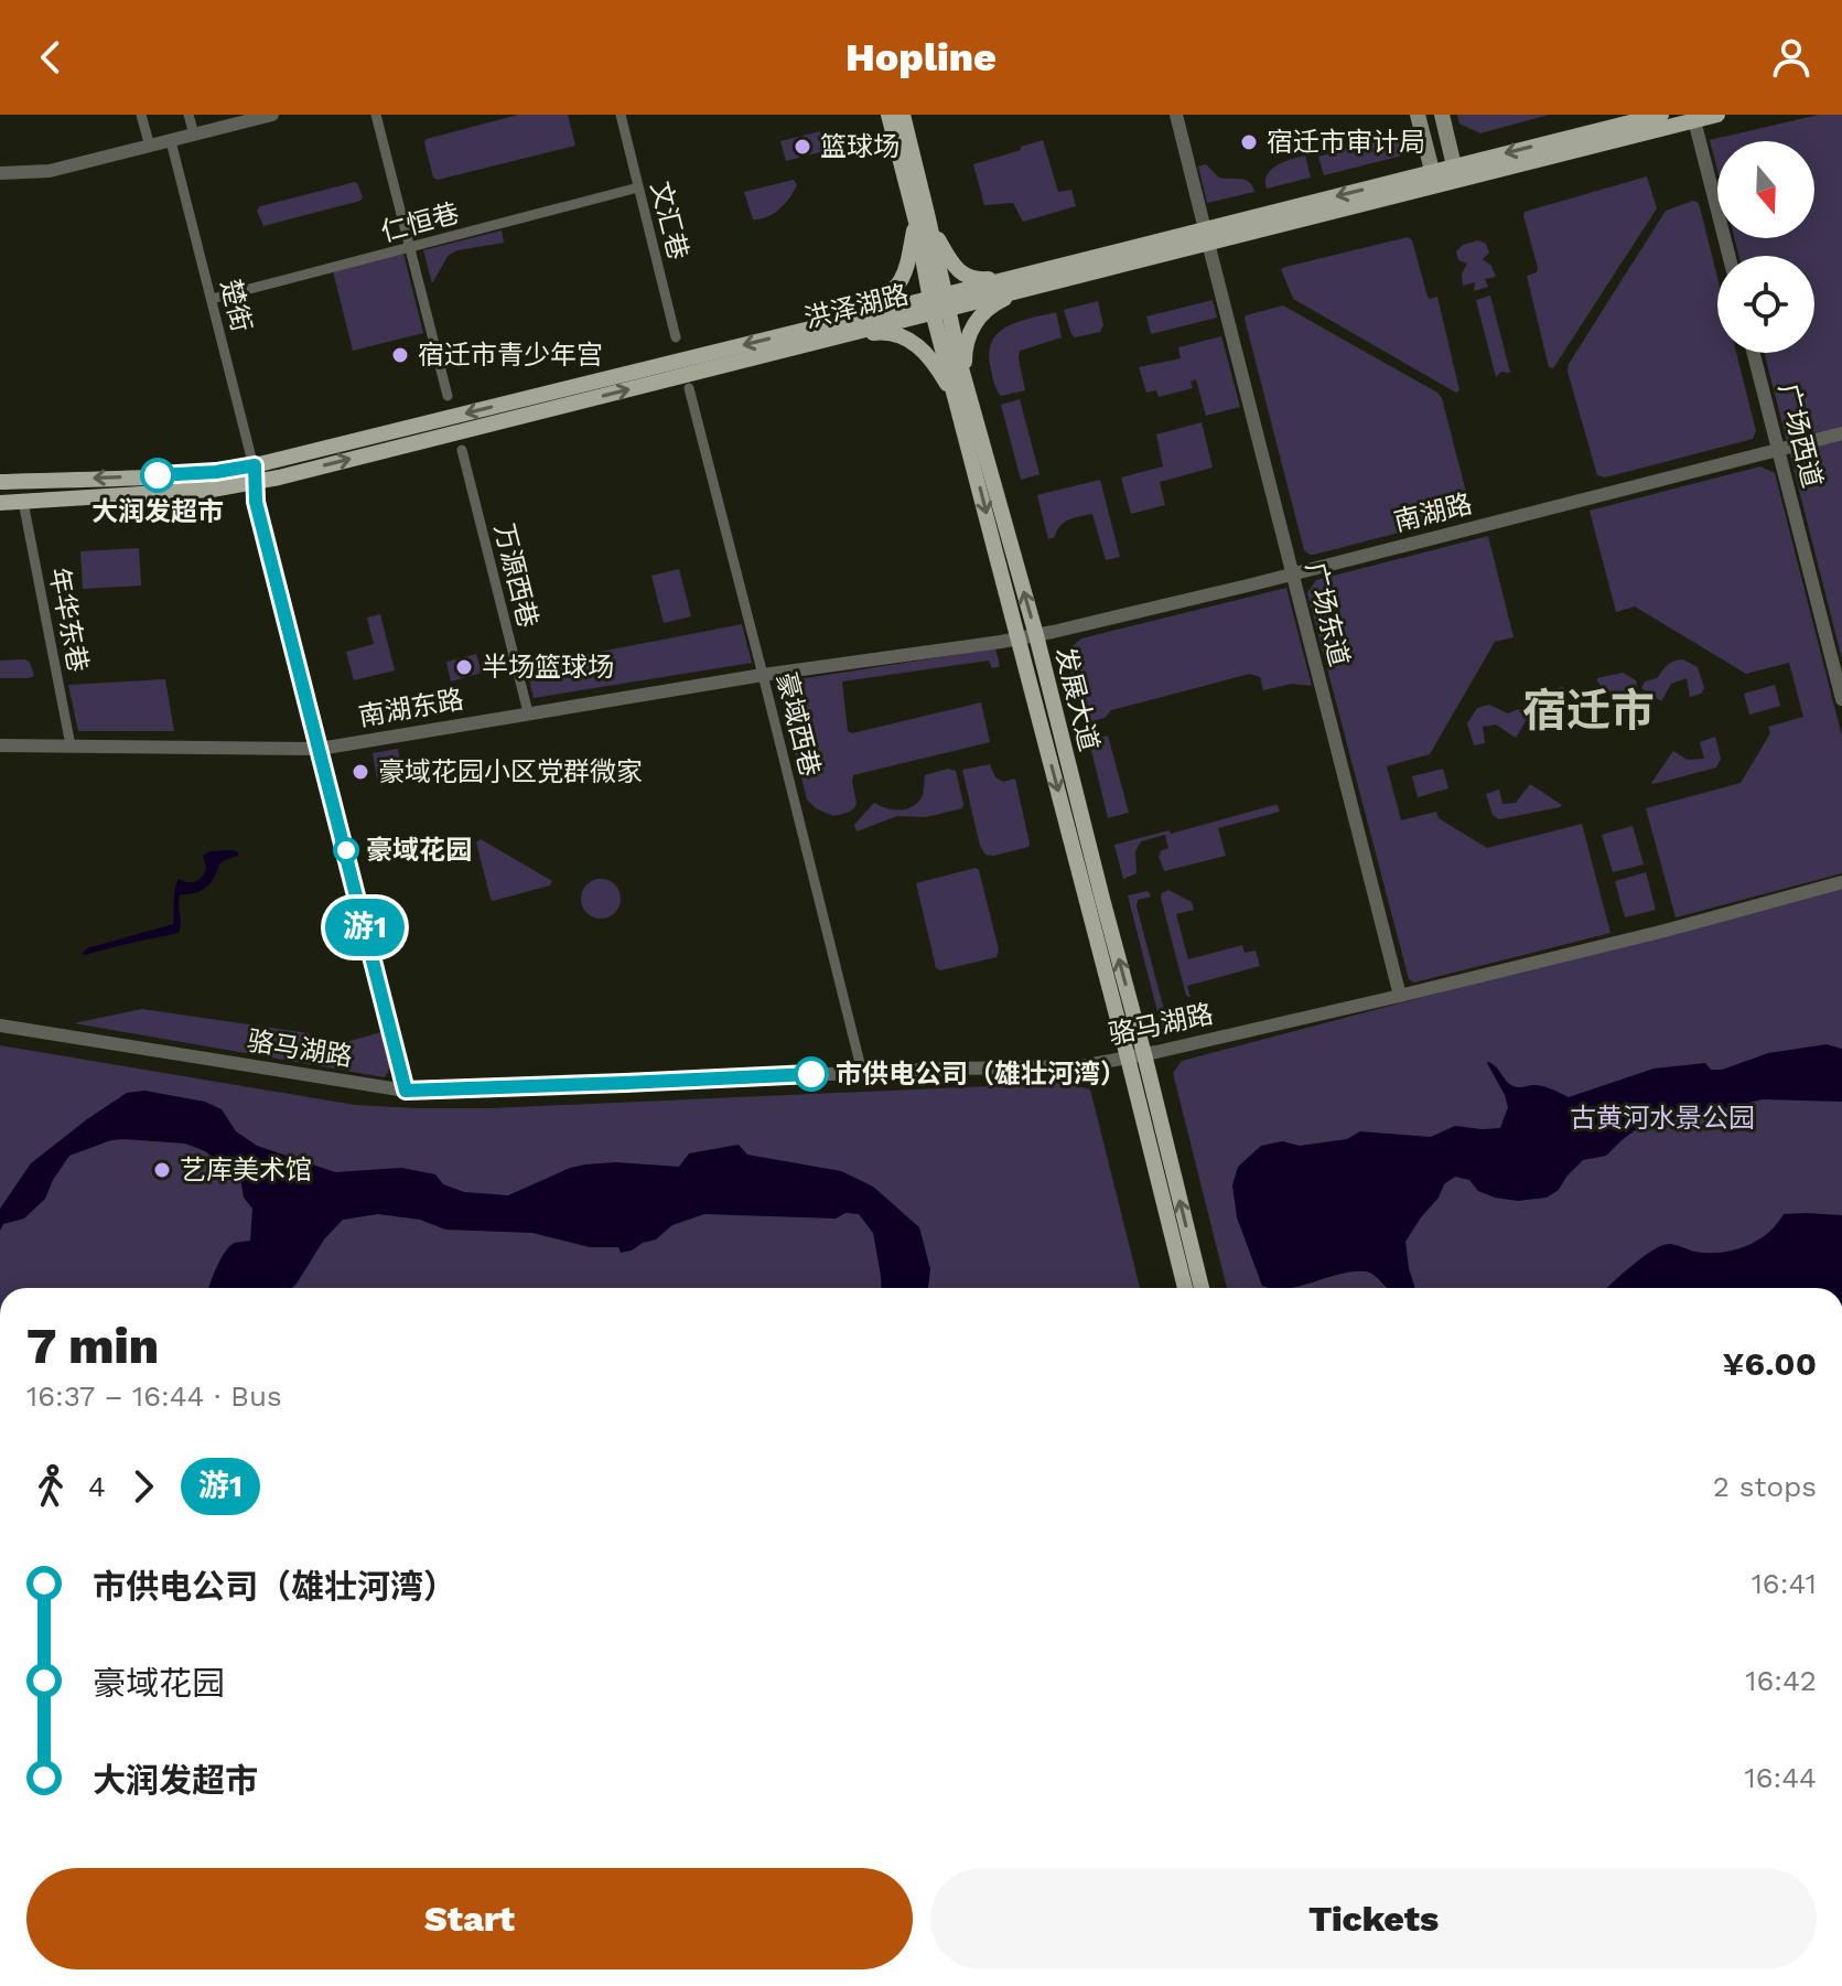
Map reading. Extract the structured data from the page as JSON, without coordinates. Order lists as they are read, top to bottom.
{
  "streets": {
    "main road": ["洪泽湖路", "发展大道"],
    "street": [
      "文汇巷",
      "仁恒巷",
      "楚街",
      "广场西道",
      "南湖路",
      "万源西巷",
      "广场东道",
      "年华东巷",
      "南湖东路",
      "豪域西巷",
      "骆马湖路"
    ]
  },
  "crossings": [
    ["文汇巷", "仁恒巷"],
    ["仁恒巷", "楚街"],
    ["楚街", "洪泽湖路"],
    ["洪泽湖路", "广场东道"],
    ["洪泽湖路", "年华东巷"],
    ["洪泽湖路", "发展大道"],
    ["广场西道", "南湖路"],
    ["南湖路", "广场东道"],
    ["南湖路", "发展大道"],
    ["南湖路", "南湖东路"],
    ["万源西巷", "南湖东路"],
    ["广场东道", "骆马湖路"],
    ["年华东巷", "南湖东路"],
    ["发展大道", "南湖东路"],
    ["发展大道", "骆马湖路"],
    ["南湖东路", "豪域西巷"],
    ["豪域西巷", "骆马湖路"]
  ],
  "districts": ["宿迁市"],
  "parks": ["古黄河水景公园"],
  "places": [
    "宿迁市审计局",
    "篮球场",
    "宿迁市青少年宫",
    "大润发超市",
    "半场篮球场",
    "豪域花园小区党群微家",
    "豪域花园",
    "市供电公司（雄壮河湾）",
    "艺库美术馆"
  ],
  "lines": ["bus line 游1"],
  "north": "bottom",
  "page": {
    "header": "Hopline",
    "on_map": "游1",
    "heading": ["7 min", "16:37 – 16:44 · Bus", "¥6.00"],
    "legs": ["4", "游1", "2 stops"],
    "list": [
      {
        "name": "市供电公司（雄壮河湾）",
        "value": "16:41"
      },
      {
        "name": "豪域花园",
        "value": "16:42"
      },
      {
        "name": "大润发超市",
        "value": "16:44"
      }
    ],
    "buttons": ["Start", "Tickets"]
  }
}
